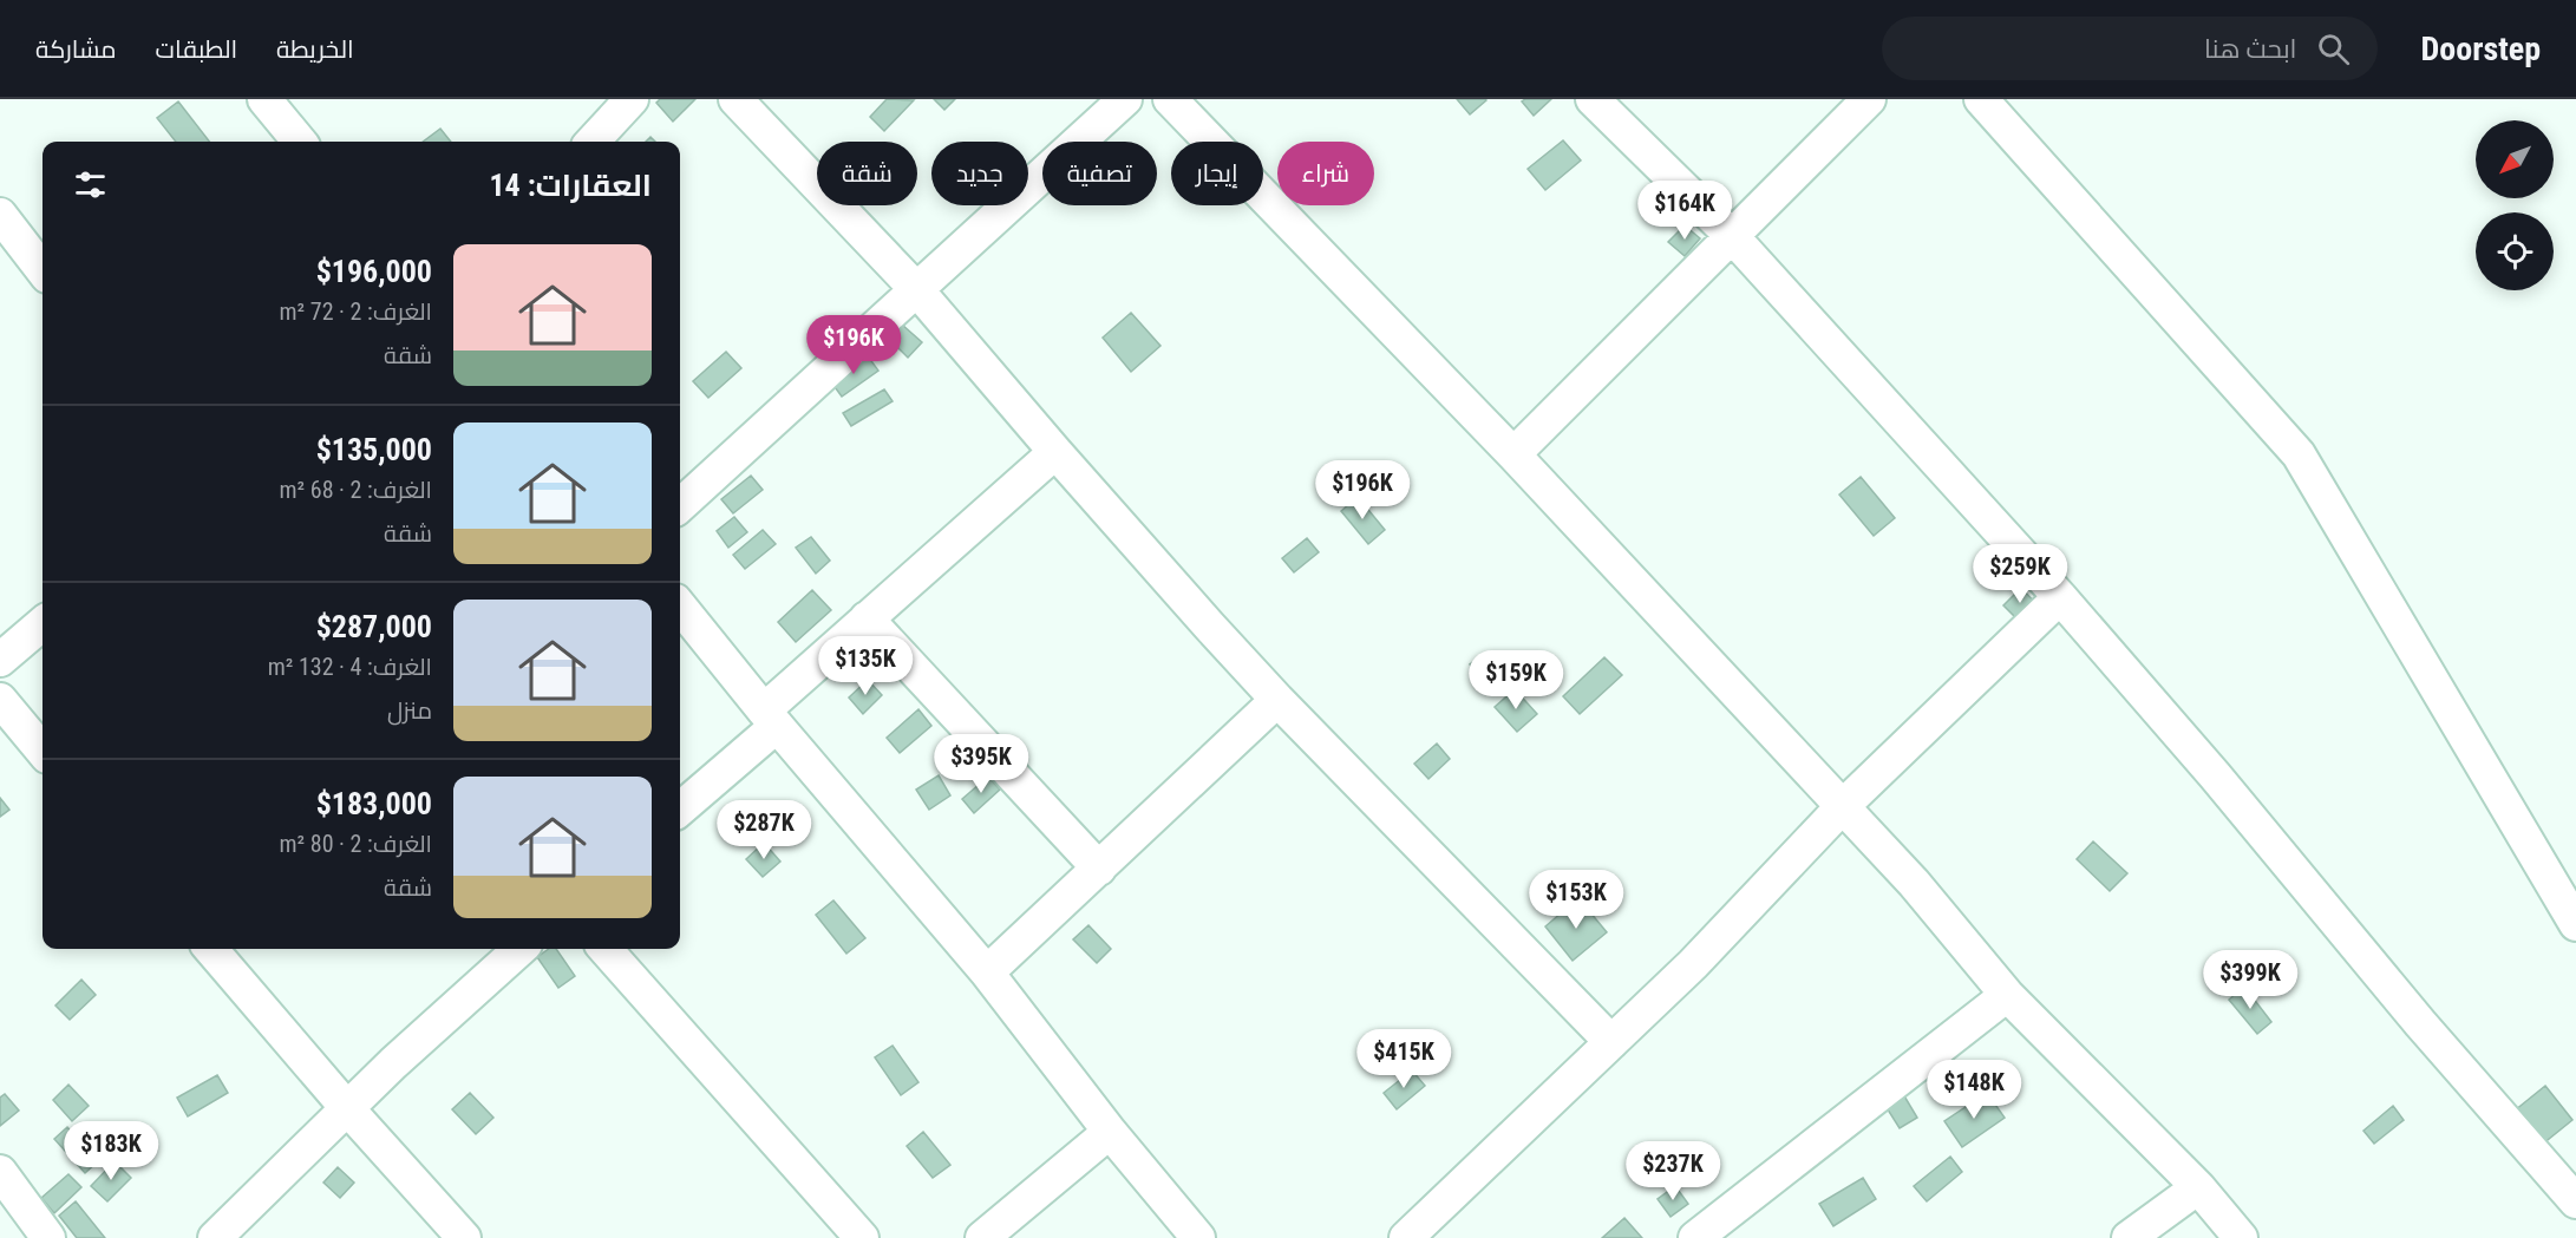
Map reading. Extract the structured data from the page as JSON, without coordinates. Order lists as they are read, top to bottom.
{
  "north": "bottom left",
  "page": {
    "header": "Doorstep",
    "search": "ابحث هنا",
    "nav": ["الخريطة", "الطبقات", "مشاركة"],
    "chip": [
      "شراء",
      "إيجار",
      "تصفية",
      "جديد",
      "شقة"
    ],
    "heading": "العقارات: 14",
    "price": [
      "$164K",
      "$196K",
      "$196K",
      "$259K",
      "$135K",
      "$159K",
      "$395K",
      "$287K",
      "$153K",
      "$399K",
      "$415K",
      "$148K",
      "$183K",
      "$237K"
    ],
    "list": [
      {
        "name": "$196,000",
        "note": "الغرف: 2 · 72 m² · شقة"
      },
      {
        "name": "$135,000",
        "note": "الغرف: 2 · 68 m² · شقة"
      },
      {
        "name": "$287,000",
        "note": "الغرف: 4 · 132 m² · منزل"
      },
      {
        "name": "$183,000",
        "note": "الغرف: 2 · 80 m² · شقة"
      }
    ]
  }
}
